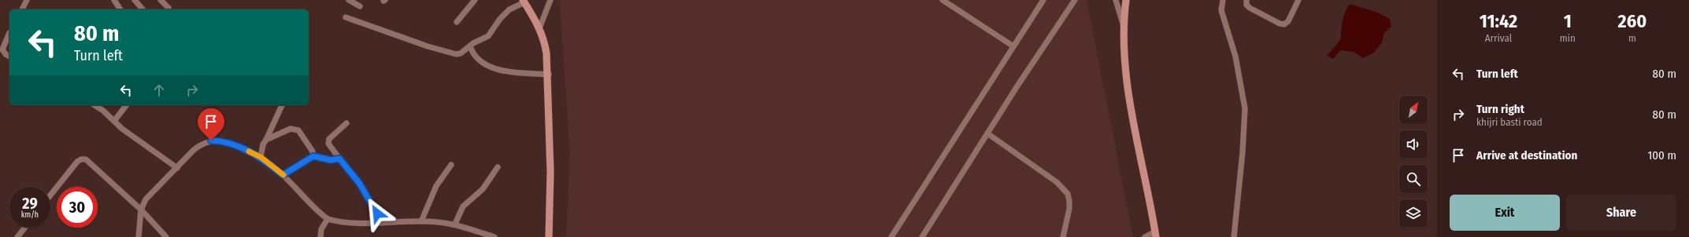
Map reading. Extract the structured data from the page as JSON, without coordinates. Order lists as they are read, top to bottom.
{
  "north": "top right",
  "page": {
    "eta": [
      "11:42",
      "Arrival",
      "1",
      "min",
      "260",
      "m"
    ],
    "turn": ["80 m", "Turn left"],
    "list": [
      {
        "name": "Turn left",
        "value": "80 m"
      },
      {
        "name": "Turn right",
        "note": "khijri basti road",
        "value": "80 m"
      },
      {
        "name": "Arrive at destination",
        "value": "100 m"
      }
    ],
    "speed": "29 km/h",
    "limit": "30",
    "buttons": ["Exit", "Share"]
  }
}
